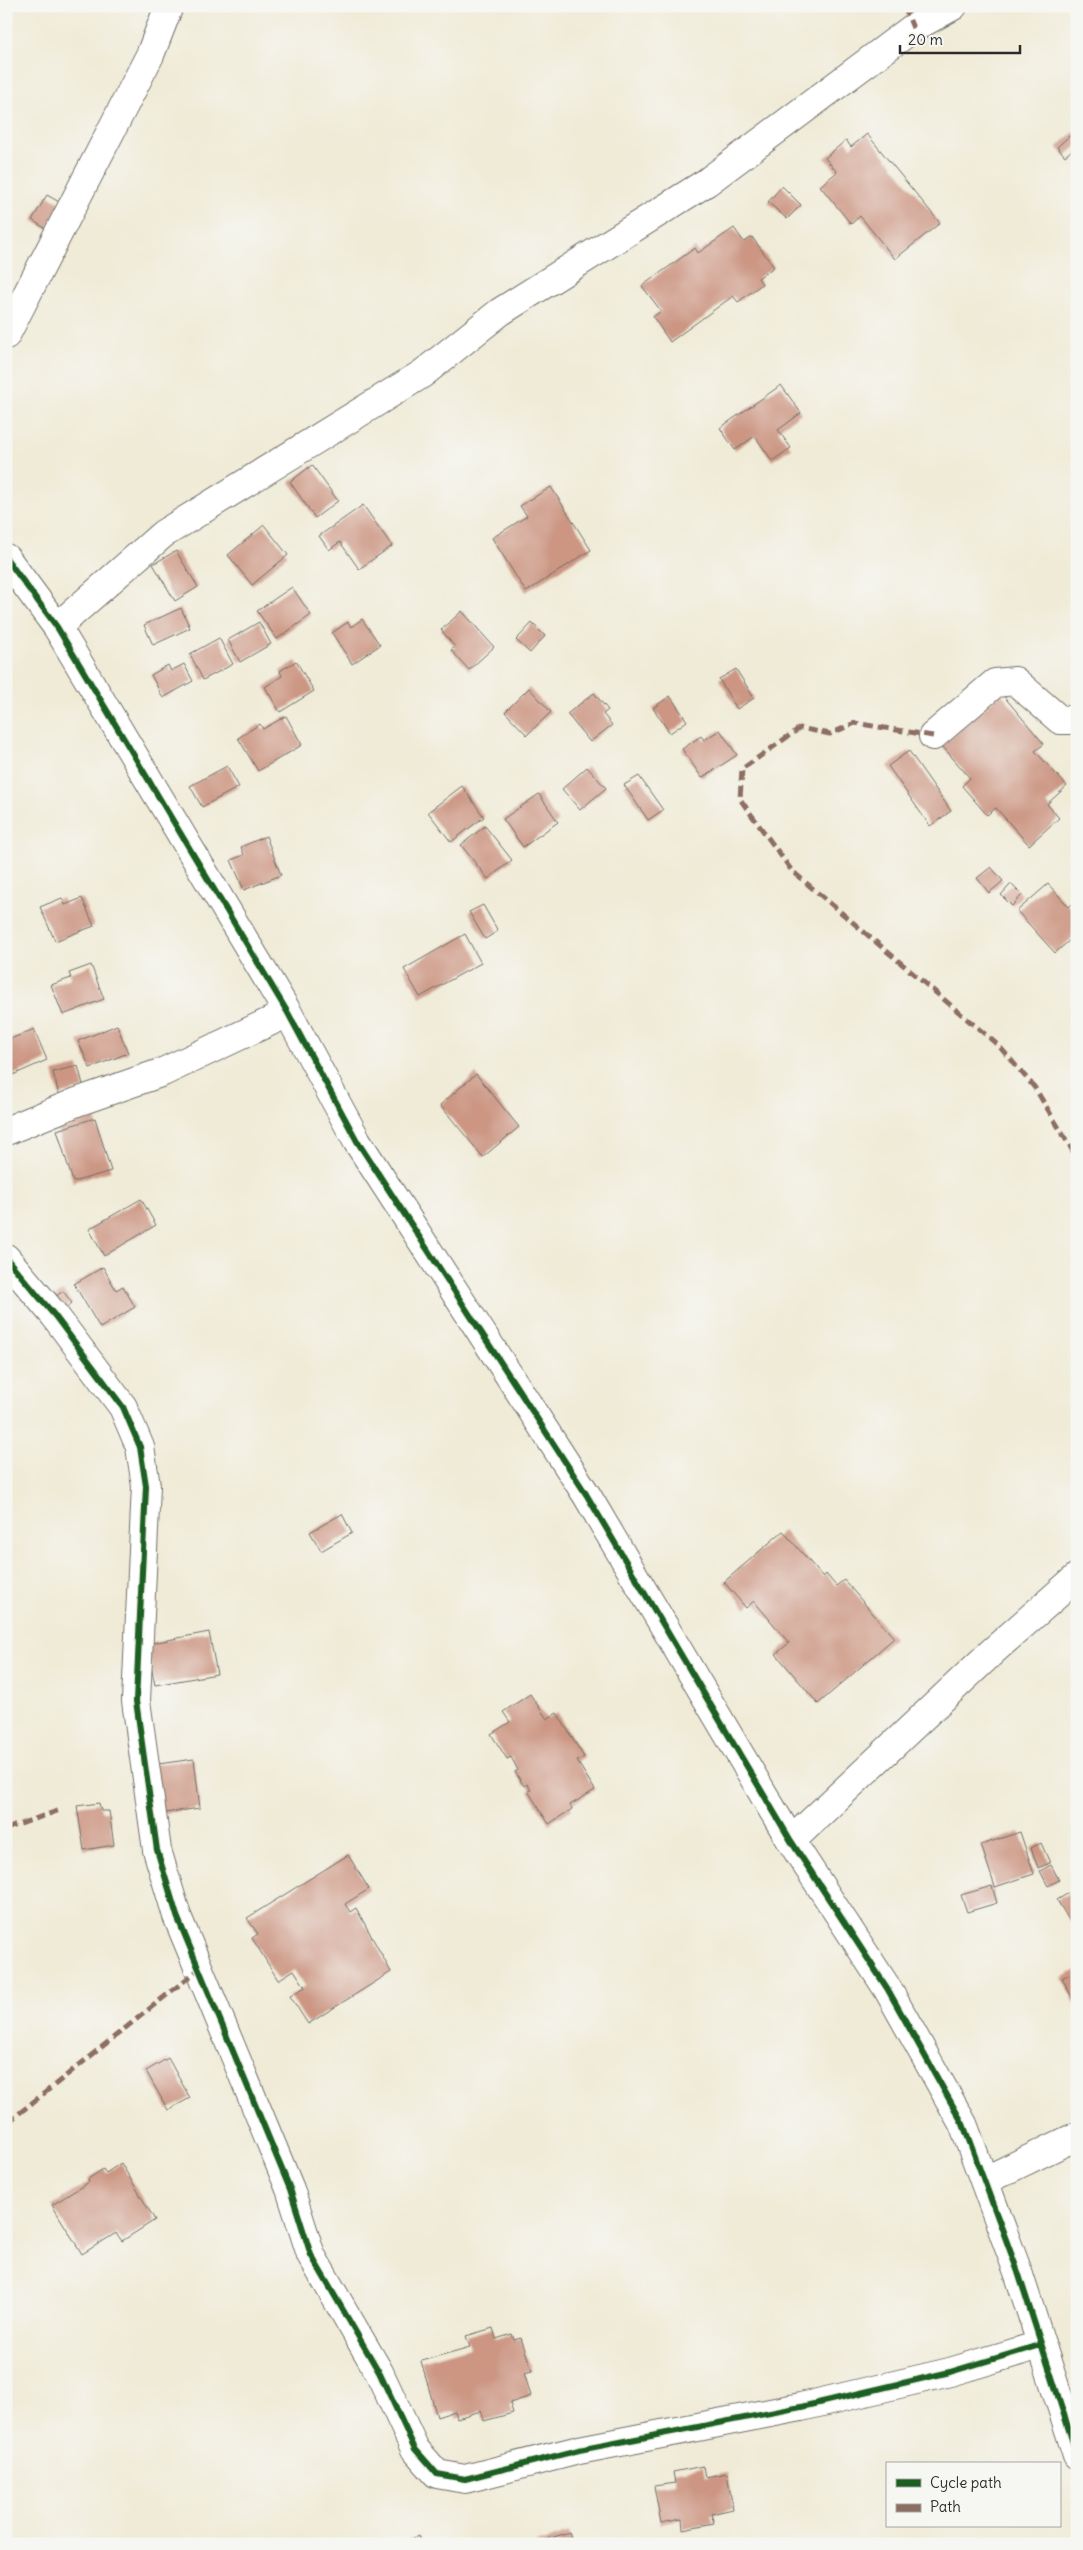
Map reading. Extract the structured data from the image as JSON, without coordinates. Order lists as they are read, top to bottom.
{
  "legend": ["Cycle path", "Path"],
  "scale_bar": "20 m"
}
